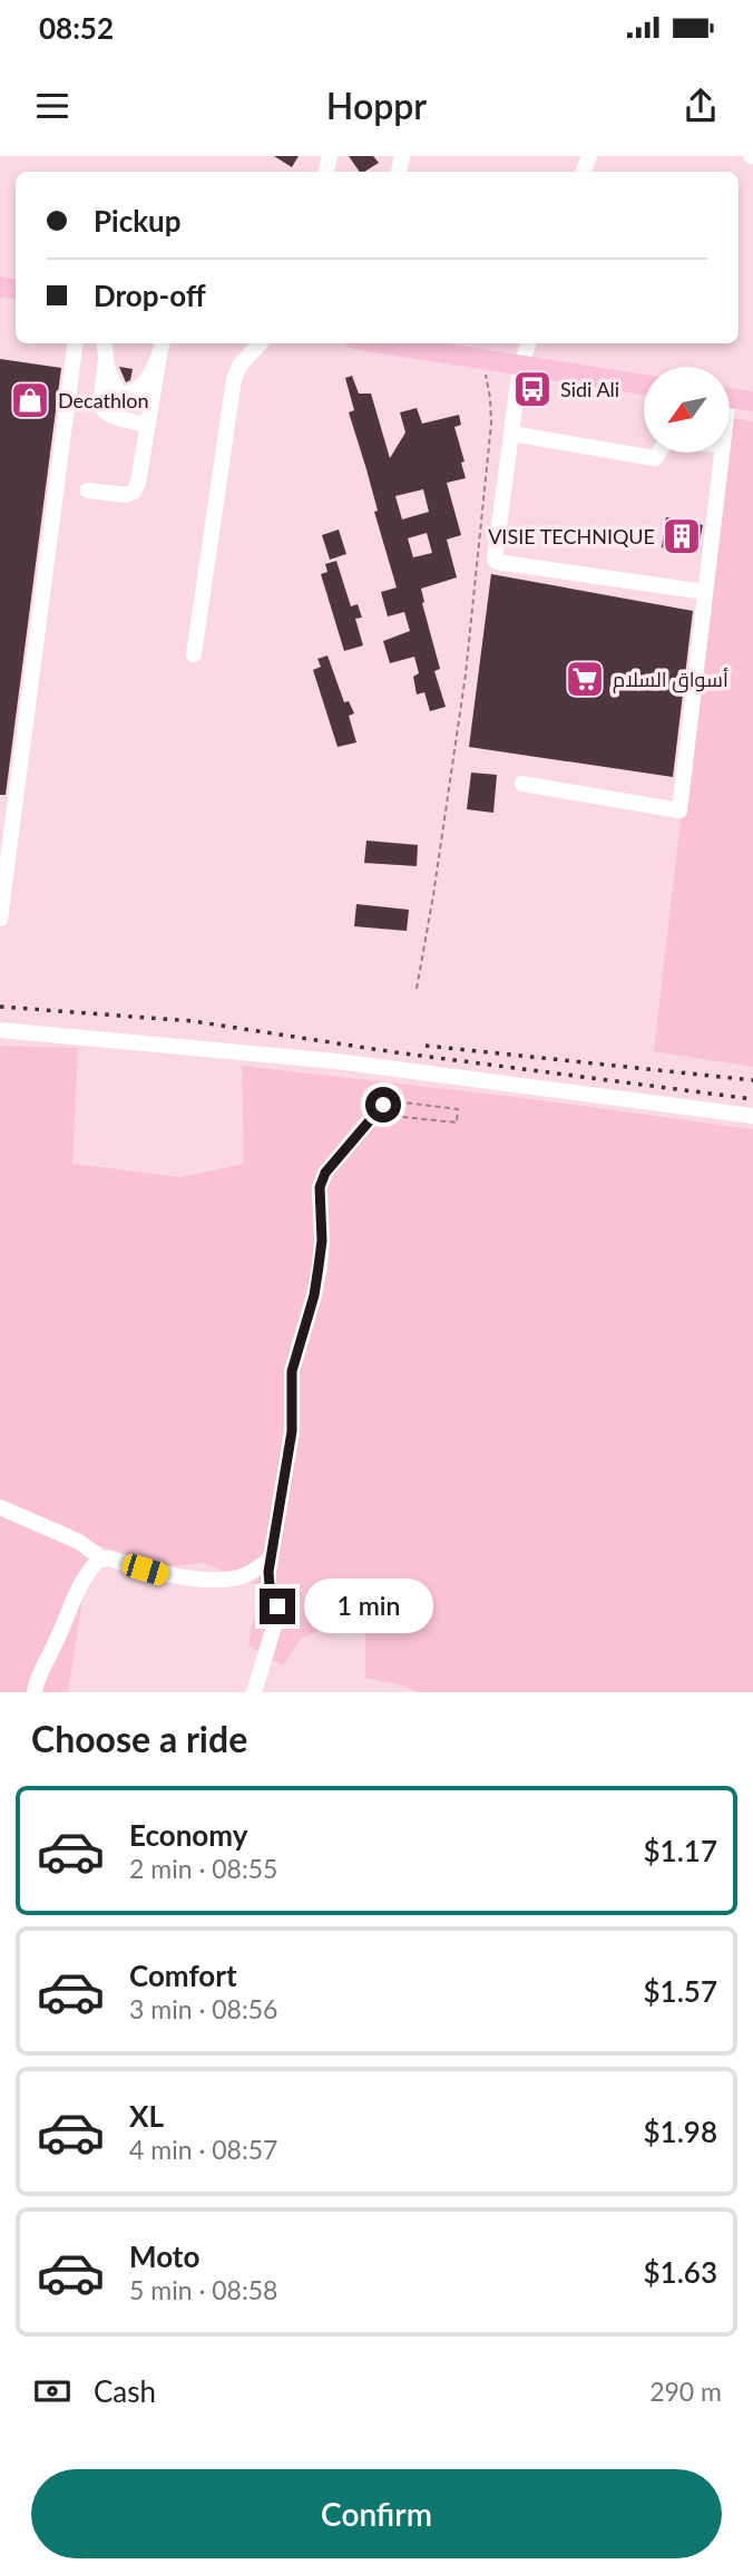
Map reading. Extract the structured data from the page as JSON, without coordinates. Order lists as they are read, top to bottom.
{
  "places": {
    "bus stop": ["Sidi Ali"],
    "shop": ["Decathlon"],
    "building": ["VISIE TECHNIQUE"],
    "supermarket": ["أسواق السلام"]
  },
  "north": "bottom left",
  "page": {
    "status": "08:52",
    "header": "Hoppr",
    "banner": ["Pickup", "Drop-off"],
    "bubble": "1 min",
    "heading": "Choose a ride",
    "list": [
      {
        "name": "Economy",
        "note": "2 min · 08:55",
        "value": "$1.17"
      },
      {
        "name": "Comfort",
        "note": "3 min · 08:56",
        "value": "$1.57"
      },
      {
        "name": "XL",
        "note": "4 min · 08:57",
        "value": "$1.98"
      },
      {
        "name": "Moto",
        "note": "5 min · 08:58",
        "value": "$1.63"
      }
    ],
    "pay": ["Cash", "290 m"],
    "buttons": "Confirm"
  }
}
